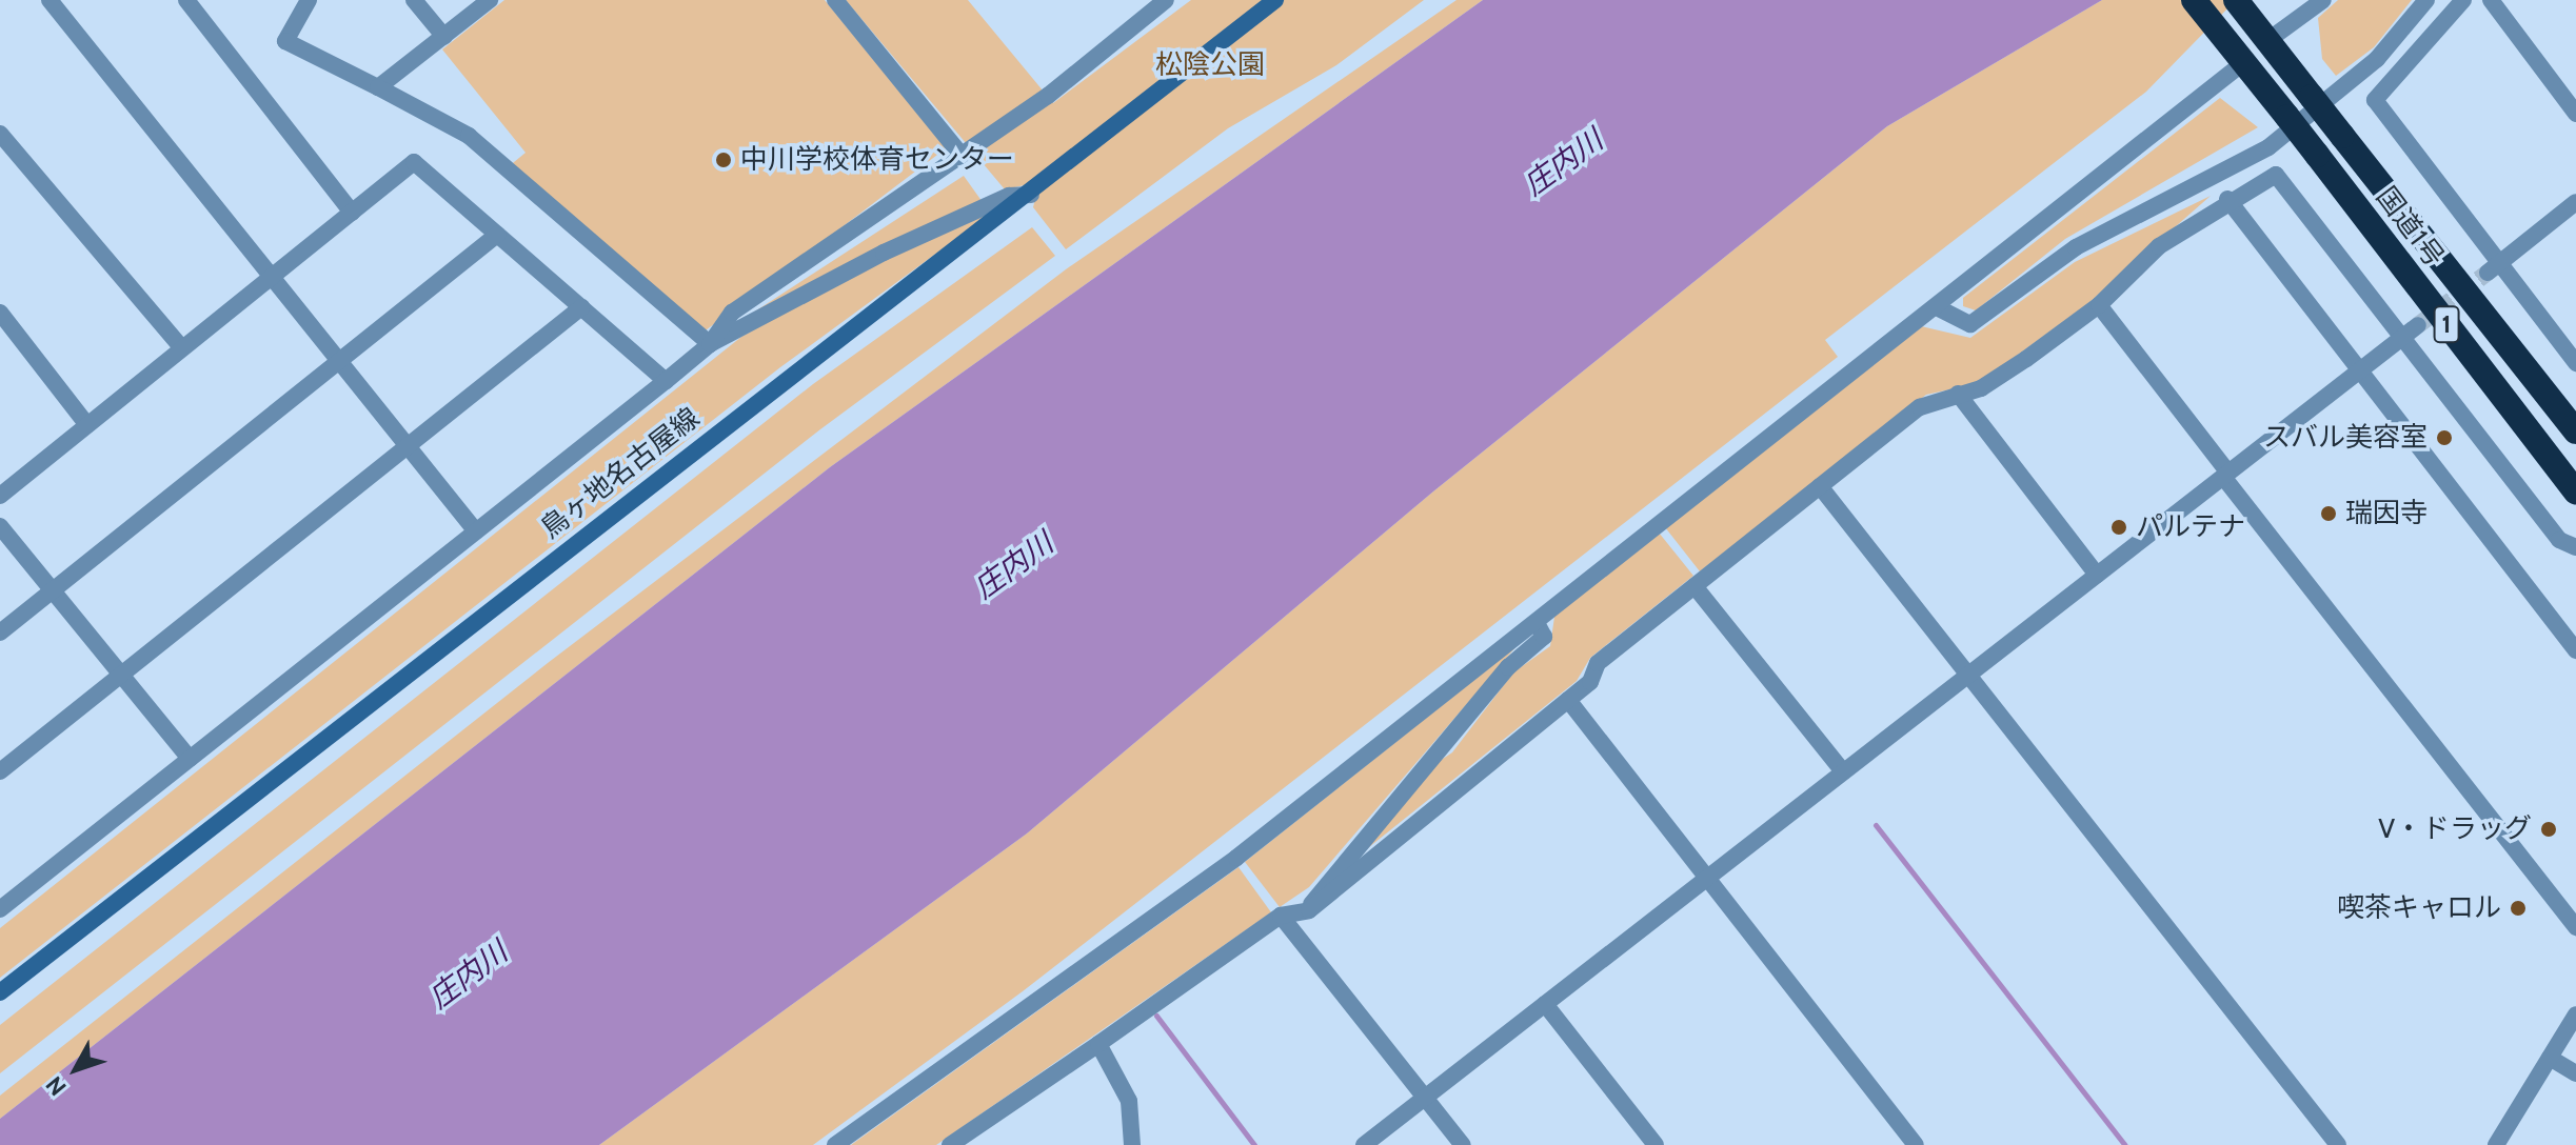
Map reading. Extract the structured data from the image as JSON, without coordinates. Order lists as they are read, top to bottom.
{
  "streets": {
    "highway": ["国道1号", "1"],
    "main road": ["鳥ヶ地名古屋線"]
  },
  "water": ["庄内川"],
  "parks": ["松陰公園"],
  "places": [
    "中川学校体育センター",
    "スバル美容室",
    "瑞因寺",
    "パルテナ",
    "V・ドラッグ",
    "喫茶キャロル"
  ],
  "north": "bottom left"
}
